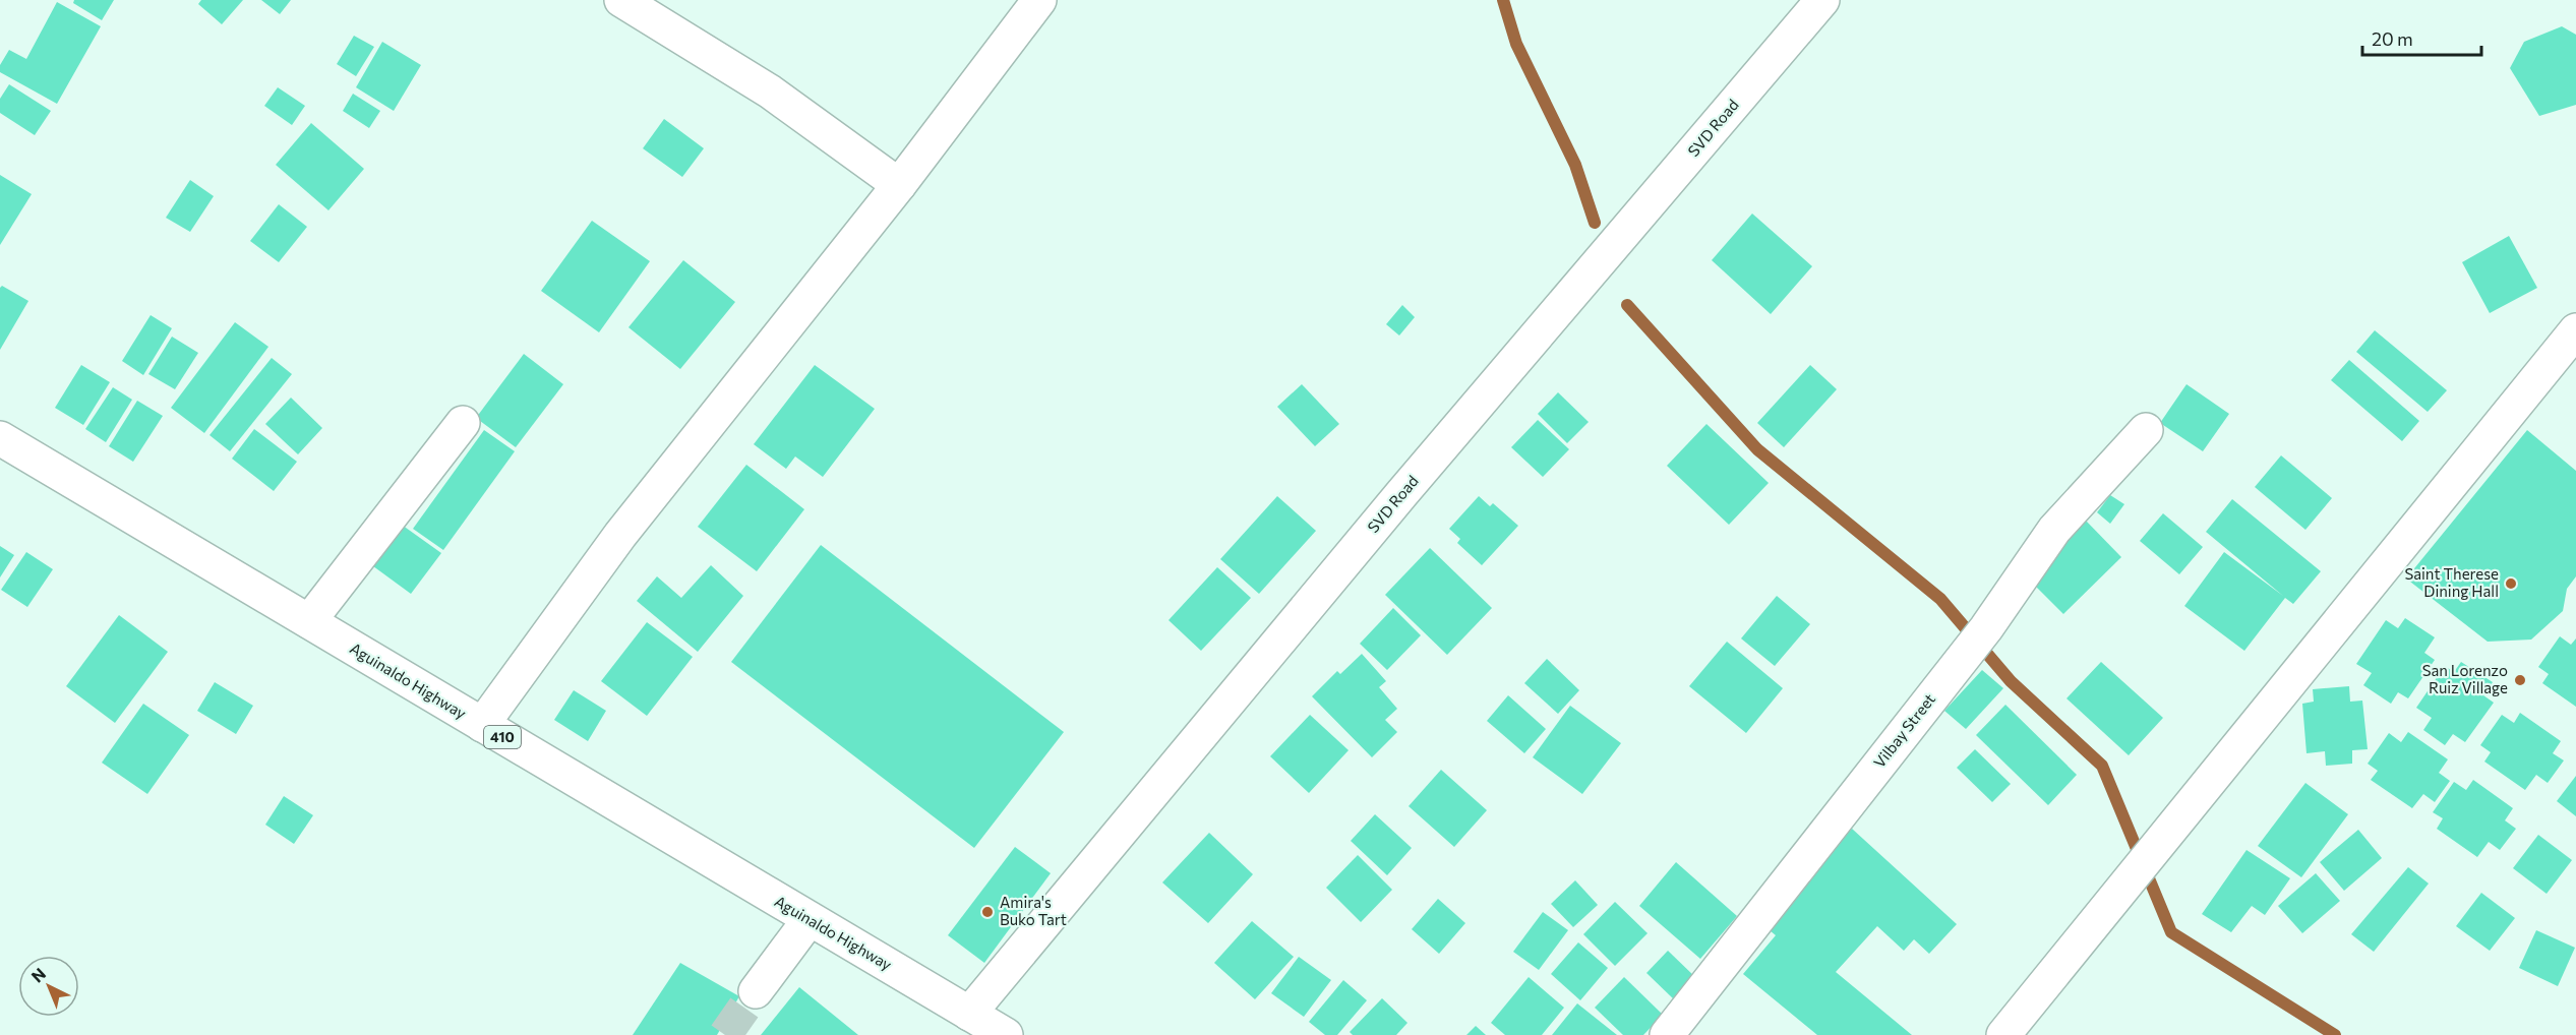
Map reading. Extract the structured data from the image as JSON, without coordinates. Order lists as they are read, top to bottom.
{
  "streets": {
    "street": [
      "SVD Road",
      "Aguinaldo Highway",
      "Vilbay Street",
      "410"
    ]
  },
  "crossings": [
    ["SVD Road", "Aguinaldo Highway"]
  ],
  "places": ["Saint Therese Dining Hall", "San Lorenzo Ruiz Village", "Amira's Buko Tart"],
  "scale_bar": "20 m",
  "north": "top left"
}
